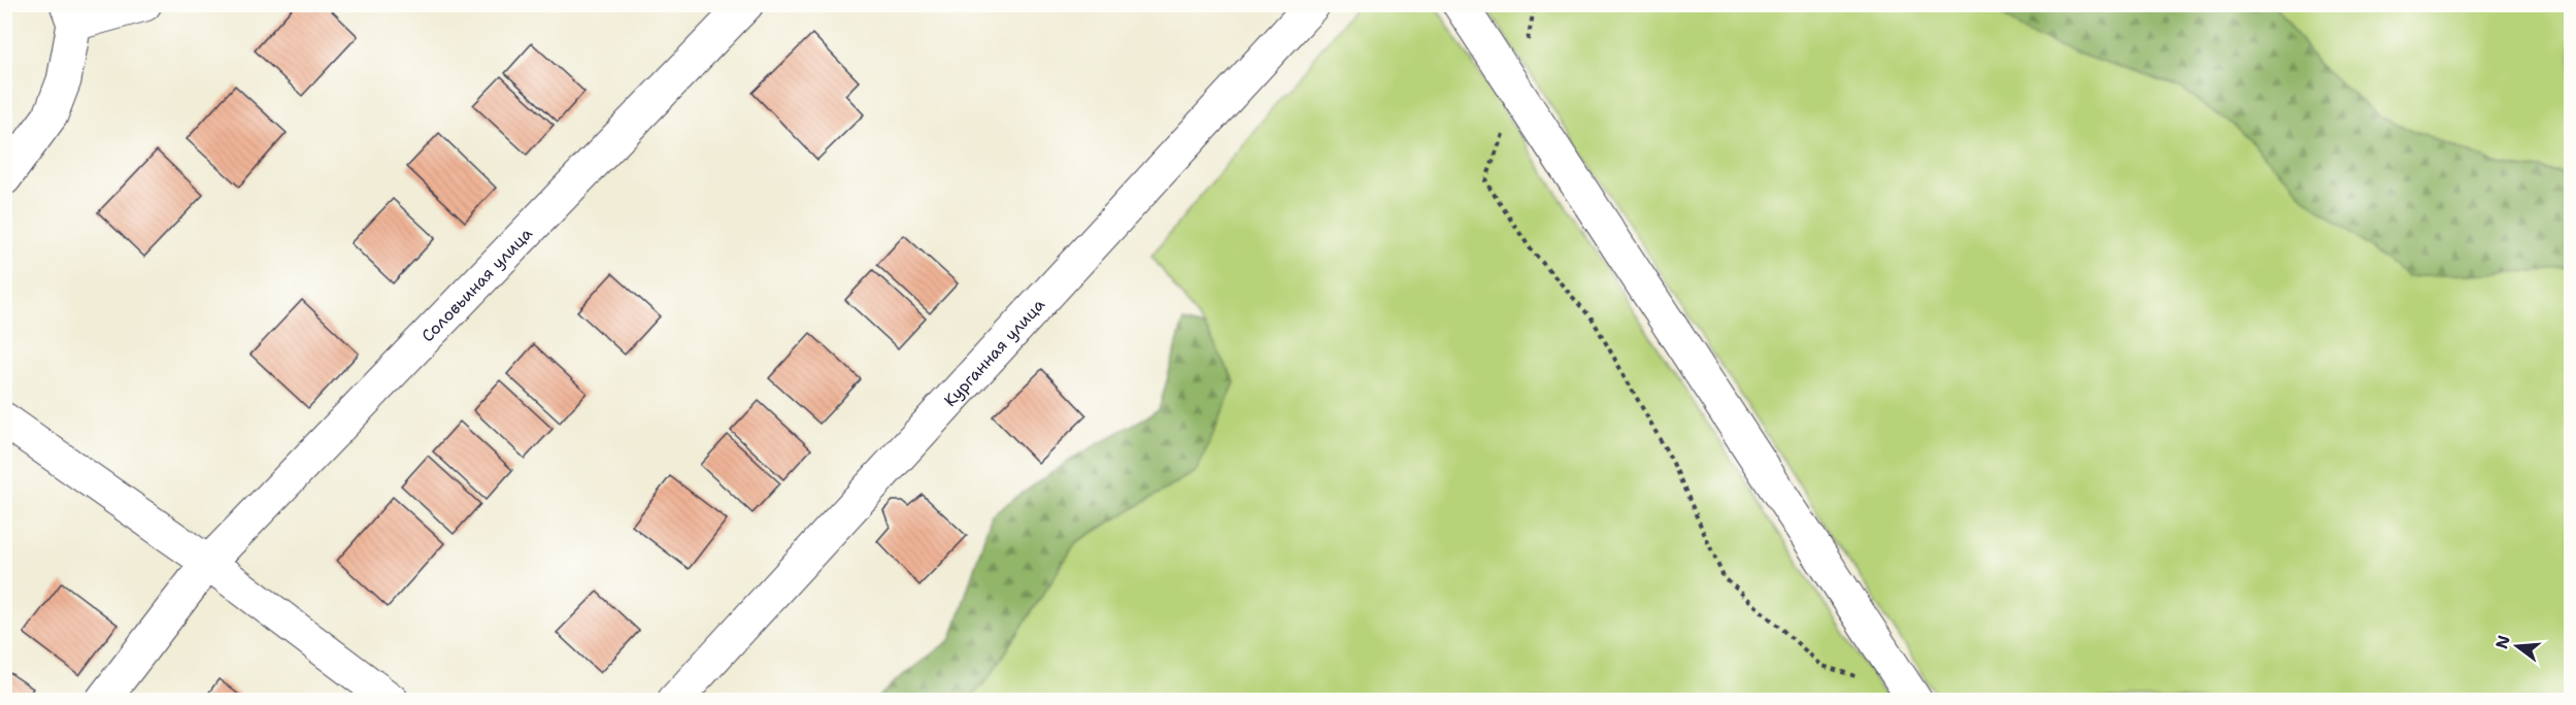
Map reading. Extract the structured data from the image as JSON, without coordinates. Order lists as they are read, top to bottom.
{
  "streets": {
    "street": ["Соловьиная улица", "Курганная улица"]
  },
  "north": "left"
}
